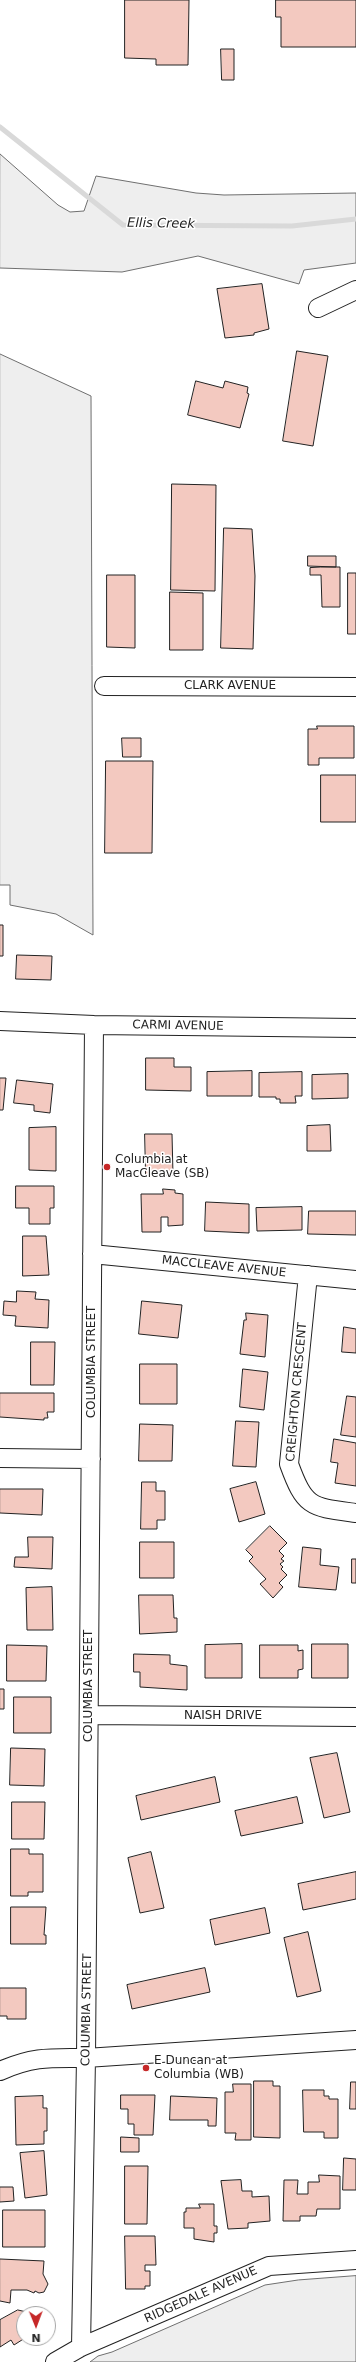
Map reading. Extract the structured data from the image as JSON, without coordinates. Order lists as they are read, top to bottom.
{
  "streets": {
    "street": [
      "CLARK AVENUE",
      "CARMI AVENUE",
      "MACCLEAVE AVENUE",
      "COLUMBIA STREET",
      "CREIGHTON CRESCENT",
      "NAISH DRIVE",
      "RIDGEDALE AVENUE"
    ]
  },
  "crossings": [
    ["CARMI AVENUE", "COLUMBIA STREET"],
    ["MACCLEAVE AVENUE", "COLUMBIA STREET"],
    ["MACCLEAVE AVENUE", "CREIGHTON CRESCENT"],
    ["COLUMBIA STREET", "NAISH DRIVE"],
    ["COLUMBIA STREET", "RIDGEDALE AVENUE"]
  ],
  "water": ["Ellis Creek"],
  "places": ["Columbia at MacCleave (SB)", "E Duncan at Columbia (WB)"],
  "north": "bottom"
}
